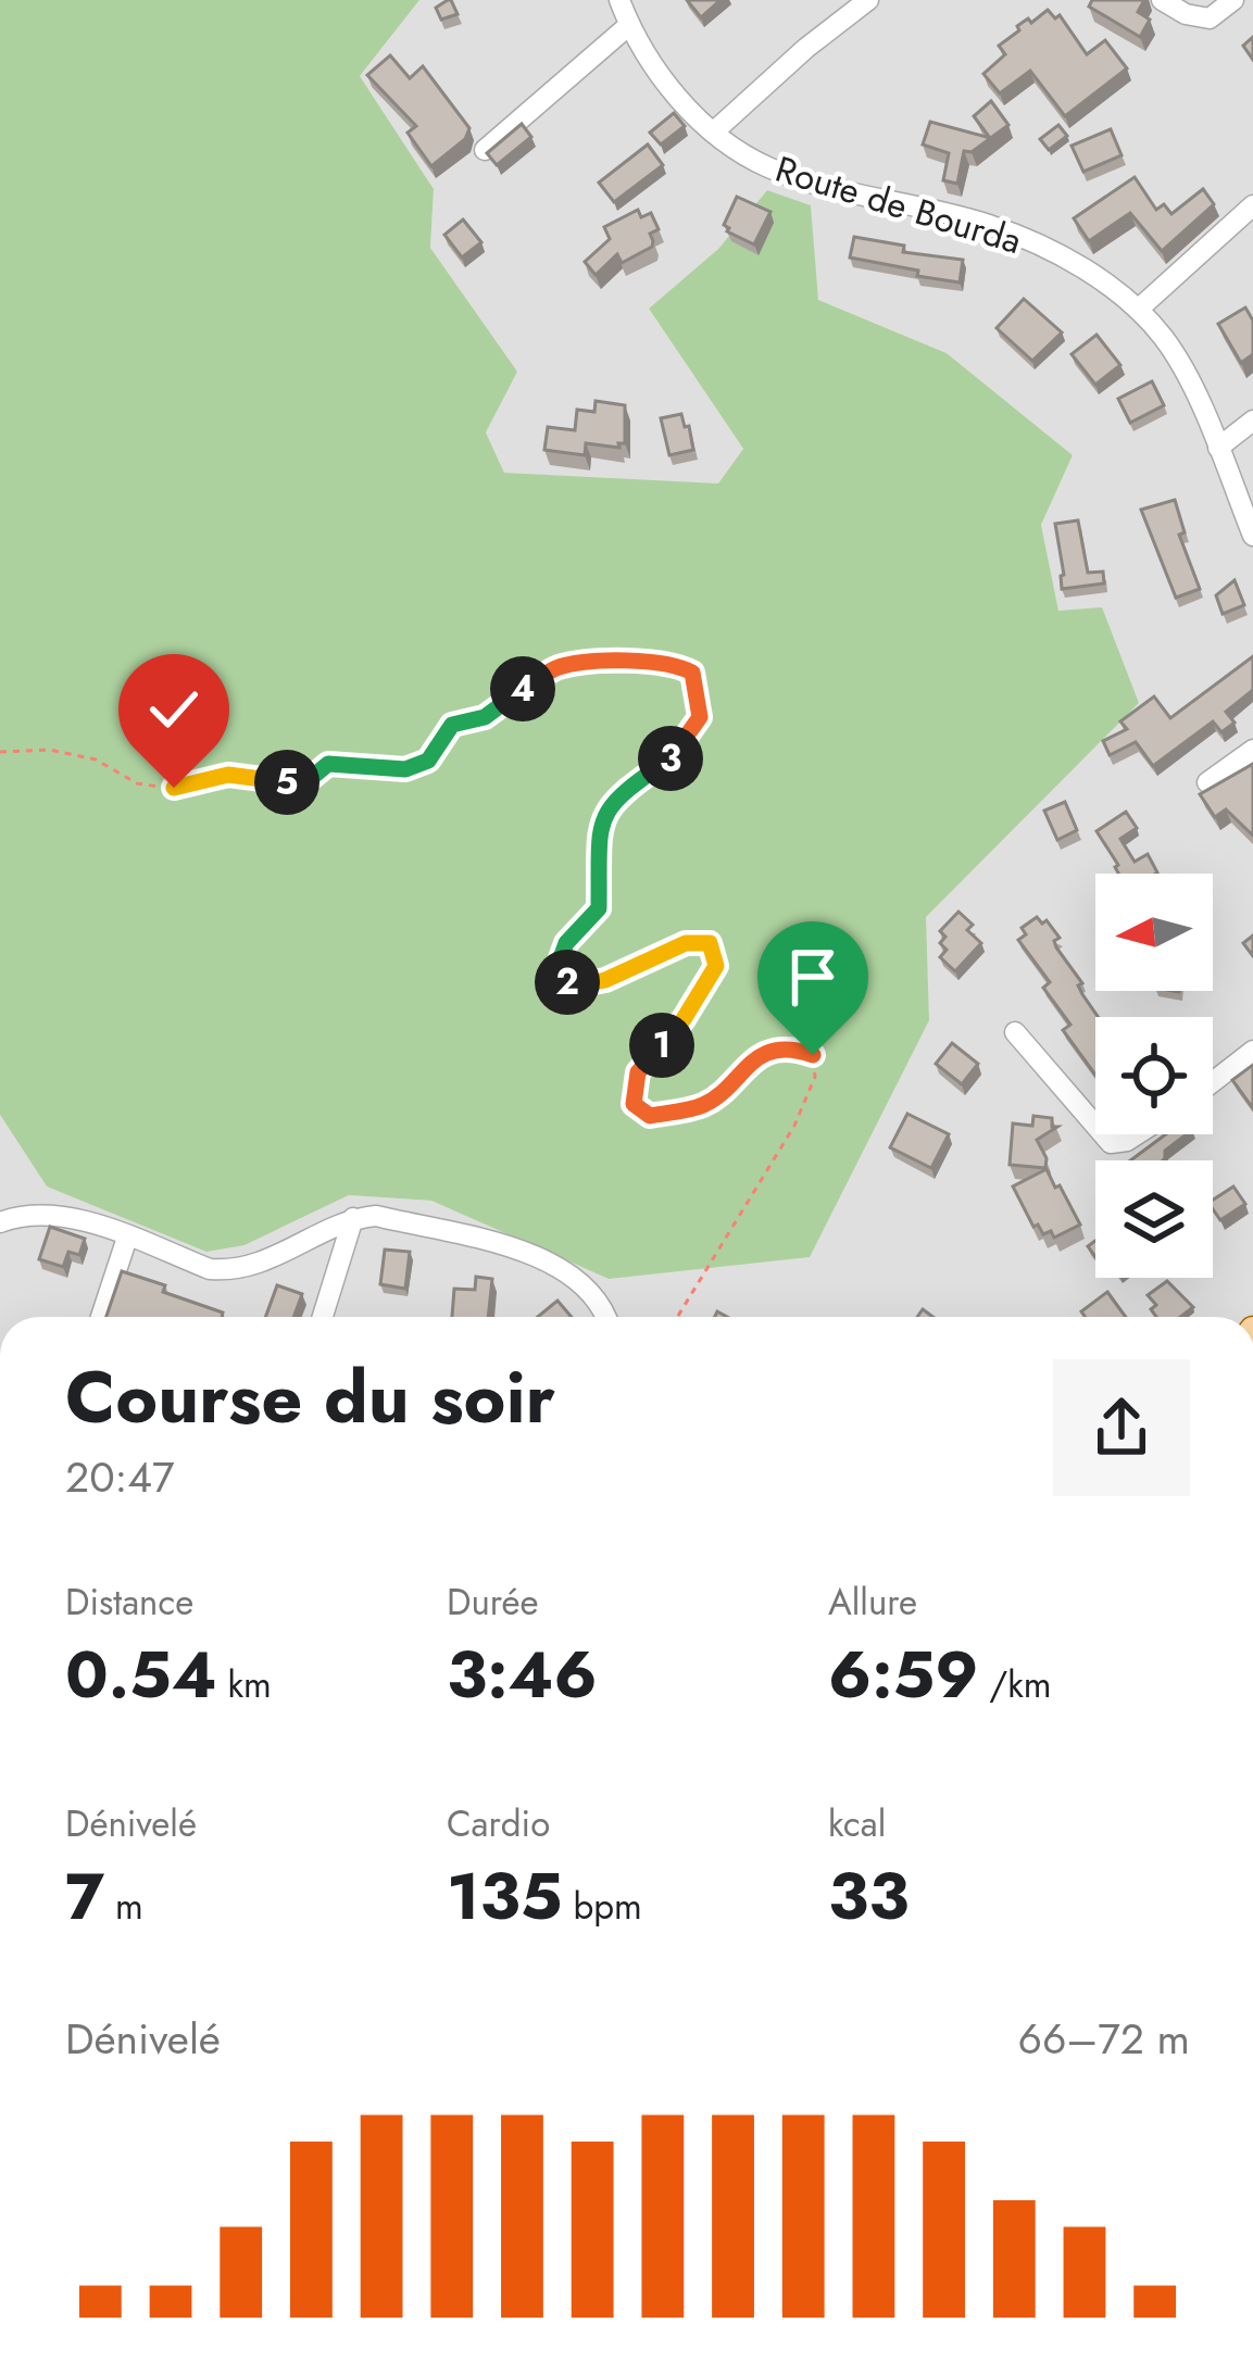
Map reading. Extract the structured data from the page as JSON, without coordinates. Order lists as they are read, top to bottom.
{
  "streets": {
    "street": ["Route de Bourda"]
  },
  "north": "left",
  "page": {
    "pins": [
      "4",
      "3",
      "5",
      "2",
      "1"
    ],
    "heading": ["Course du soir", "20:47"],
    "stats": [
      ["Distance", "0.54 km"],
      ["Durée", "3:46"],
      ["Allure", "6:59 /km"],
      ["Dénivelé", "7 m"],
      ["Cardio", "135 bpm"],
      ["kcal", "33"]
    ],
    "chart": ["Dénivelé", "66–72 m"]
  }
}
